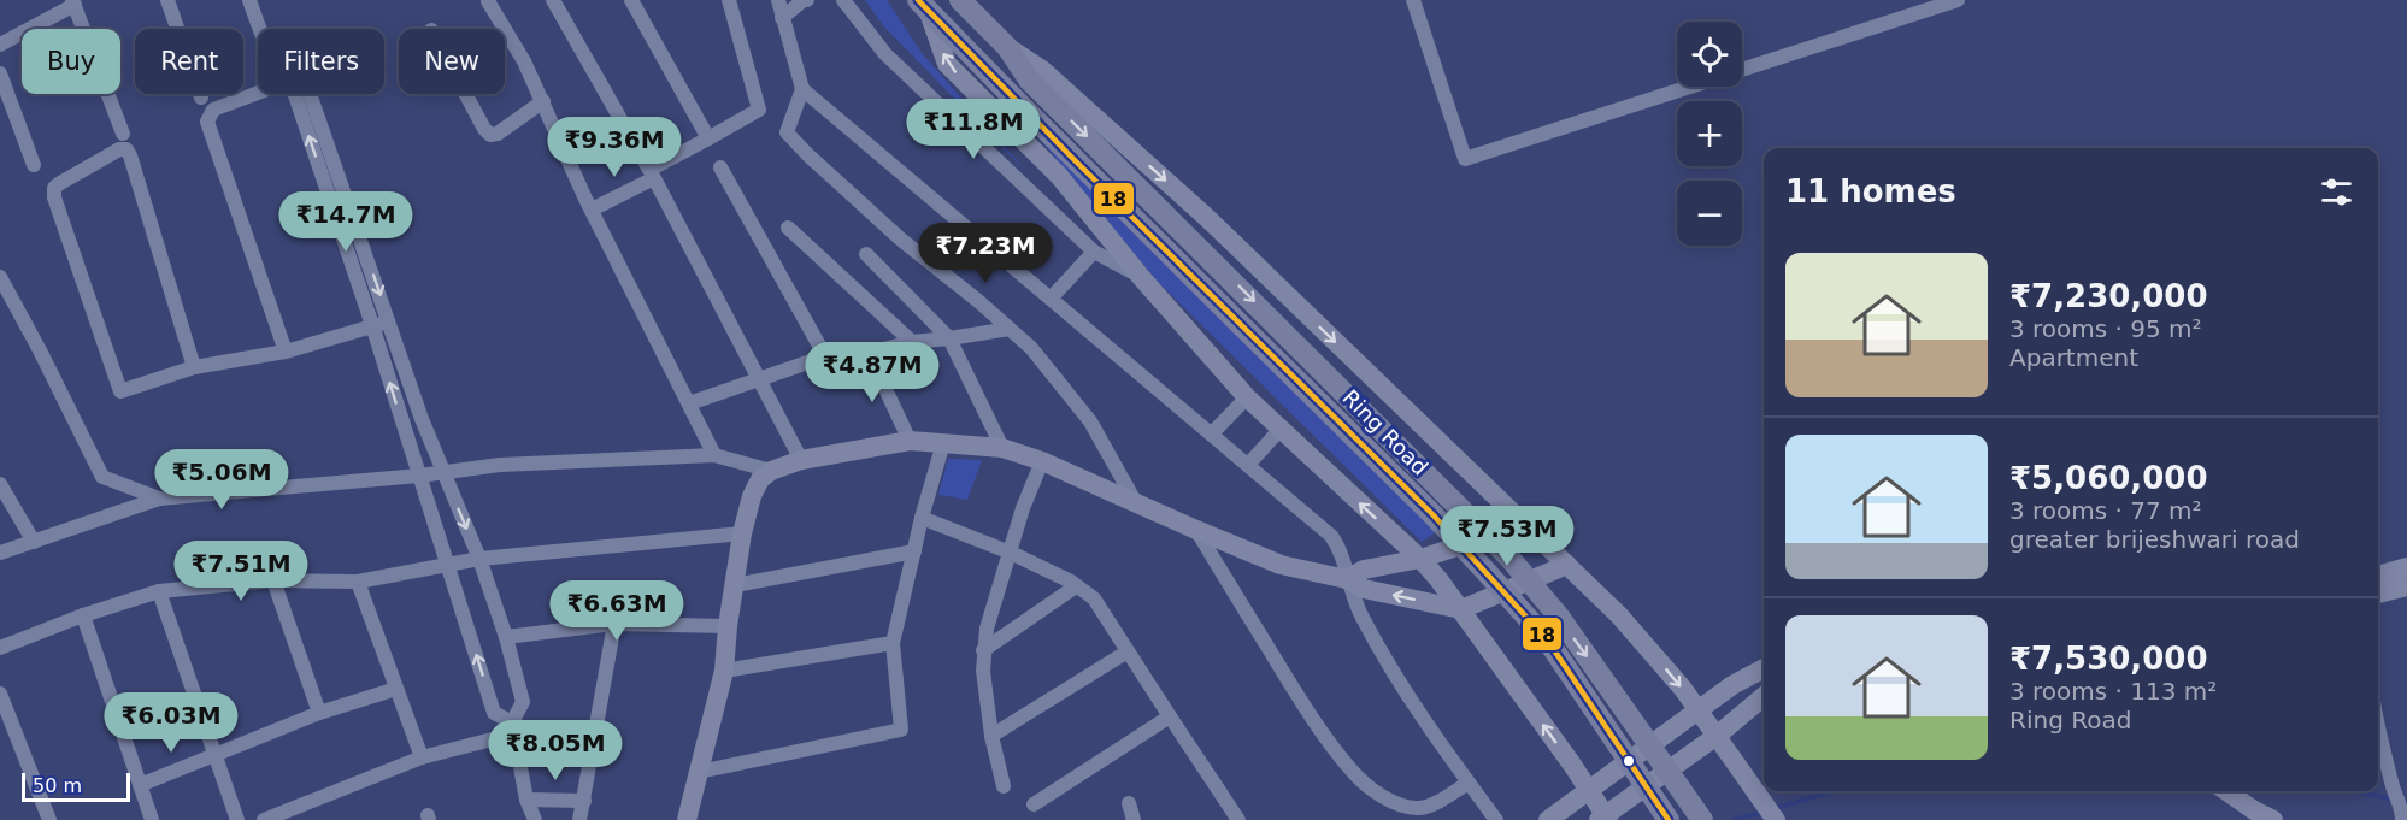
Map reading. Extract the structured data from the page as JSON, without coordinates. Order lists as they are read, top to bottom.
{
  "streets": {
    "main road": ["Ring Road"]
  },
  "lines": ["transit line 18"],
  "scale_bar": "50 m",
  "page": {
    "map_buttons": ["+", "−"],
    "chip": [
      "Buy",
      "Rent",
      "Filters",
      "New"
    ],
    "price": [
      "₹11.8M",
      "₹9.36M",
      "₹14.7M",
      "₹7.23M",
      "₹4.87M",
      "₹5.06M",
      "₹7.53M",
      "₹7.51M",
      "₹6.63M",
      "₹6.03M",
      "₹8.05M"
    ],
    "heading": "11 homes",
    "list": [
      {
        "name": "₹7,230,000",
        "note": "3 rooms · 95 m² · Apartment"
      },
      {
        "name": "₹5,060,000",
        "note": "3 rooms · 77 m² · greater brijeshwari road"
      },
      {
        "name": "₹7,530,000",
        "note": "3 rooms · 113 m² · Ring Road"
      }
    ],
    "scale": "50 m"
  }
}
